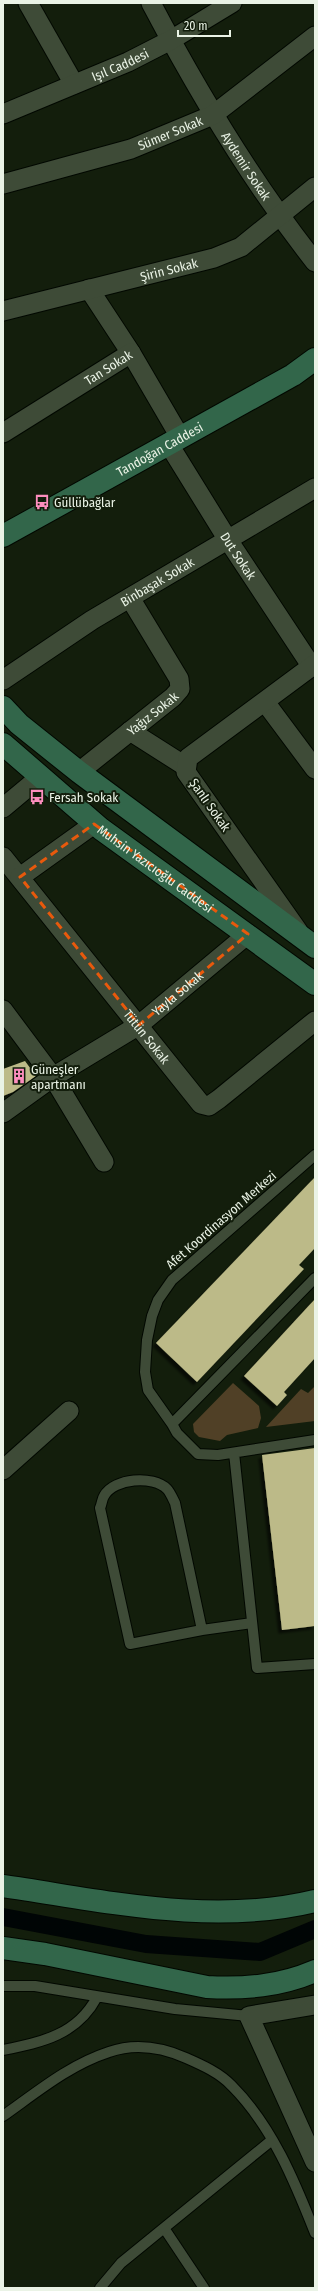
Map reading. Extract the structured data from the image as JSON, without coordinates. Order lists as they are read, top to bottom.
{
  "streets": {
    "street": [
      "Işıl Caddesi",
      "Sümer Sokak",
      "Aydemir Sokak",
      "Şirin Sokak",
      "Tan Sokak",
      "Tandoğan Caddesi",
      "Dut Sokak",
      "Binbaşak Sokak",
      "Yağız Sokak",
      "Şanlı Sokak",
      "Muhsin Yazıcıoğlu Caddesi",
      "Yayla Sokak",
      "Tütün Sokak"
    ],
    "lane": ["Afet Koordinasyon Merkezi"]
  },
  "crossings": [
    ["Işıl Caddesi", "Aydemir Sokak"],
    ["Sümer Sokak", "Aydemir Sokak"],
    ["Aydemir Sokak", "Şirin Sokak"],
    ["Tan Sokak", "Tandoğan Caddesi"],
    ["Tan Sokak", "Dut Sokak"],
    ["Tandoğan Caddesi", "Dut Sokak"],
    ["Dut Sokak", "Binbaşak Sokak"],
    ["Dut Sokak", "Şanlı Sokak"],
    ["Binbaşak Sokak", "Yağız Sokak"],
    ["Muhsin Yazıcıoğlu Caddesi", "Yayla Sokak"],
    ["Yayla Sokak", "Tütün Sokak"]
  ],
  "places": {
    "bus stop": ["Güllübağlar", "Fersah Sokak"],
    "building": ["Güneşler apartmanı"]
  },
  "scale_bar": "20 m"
}
